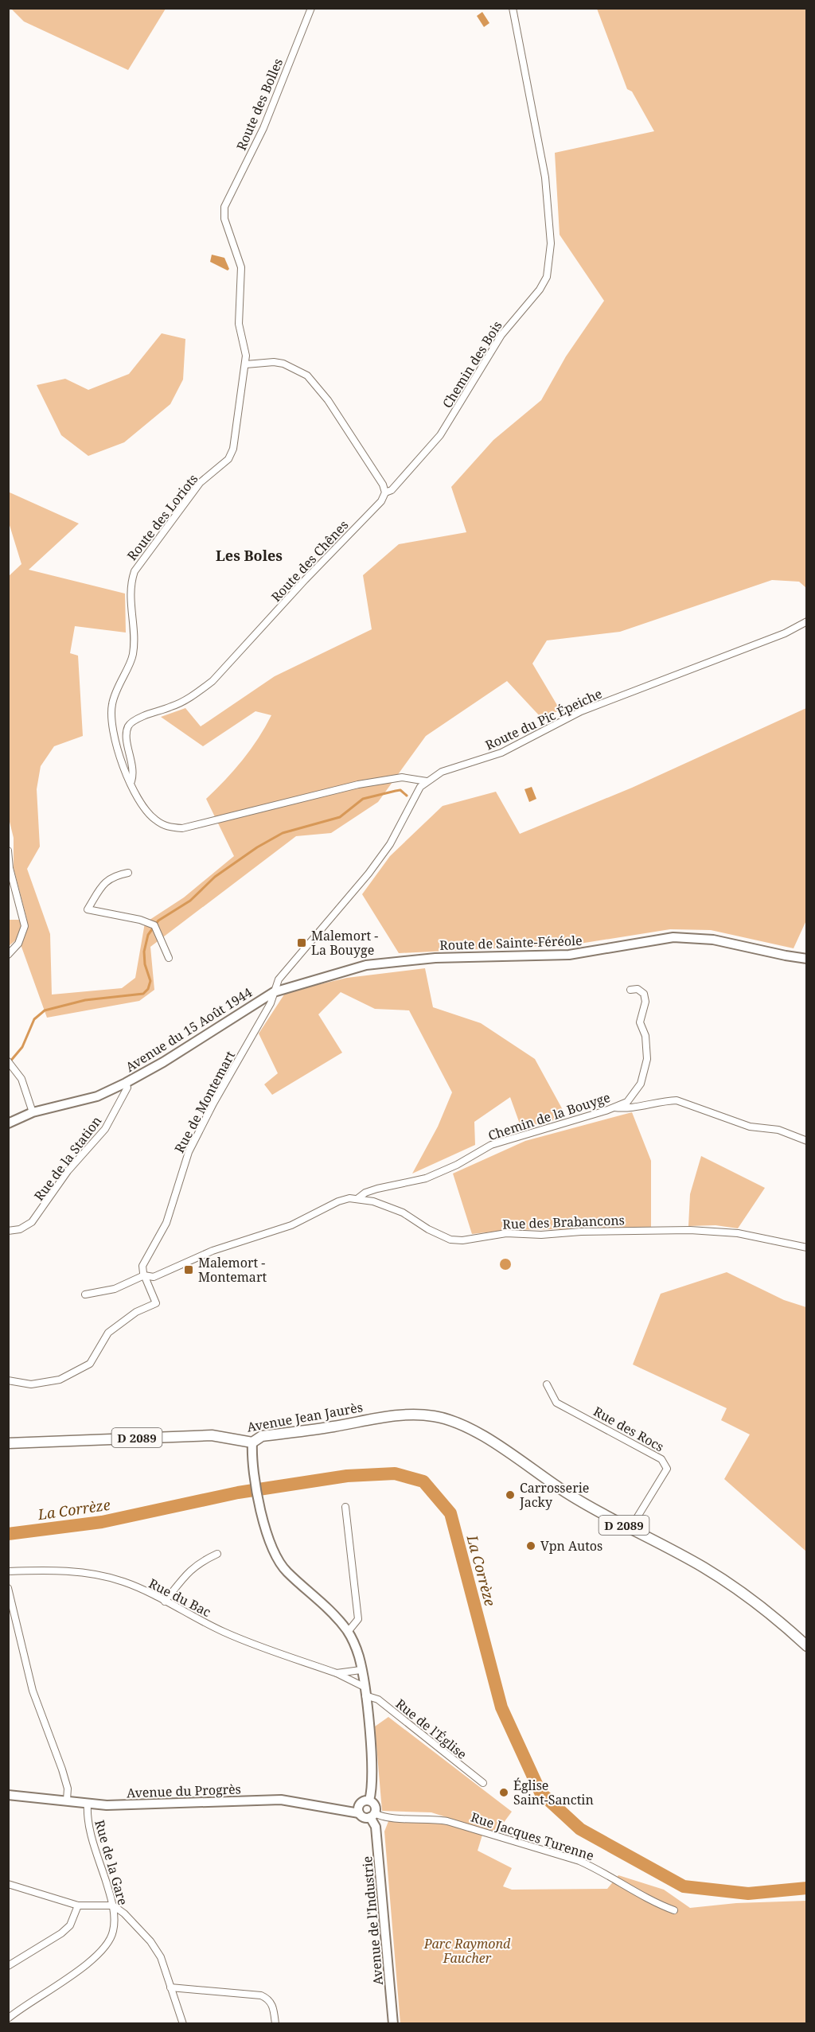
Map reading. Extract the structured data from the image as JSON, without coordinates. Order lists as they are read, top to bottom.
{
  "streets": {
    "main road": [
      "Route de Sainte-Féréole",
      "Avenue du 15 Août 1944",
      "Avenue Jean Jaurès",
      "D 2089",
      "Avenue du Progrès",
      "Avenue de l'Industrie"
    ],
    "street": [
      "Route des Bolles",
      "Chemin des Bois",
      "Route des Loriots",
      "Route des Chênes",
      "Route du Pic Épeiche",
      "Rue de Montemart",
      "Chemin de la Bouyge",
      "Rue de la Station",
      "Rue des Brabancons",
      "Rue des Rocs",
      "Rue du Bac",
      "Rue de l'Église",
      "Rue Jacques Turenne",
      "Rue de la Gare"
    ]
  },
  "crossings": [
    ["Route des Bolles", "Route des Loriots"],
    ["Chemin des Bois", "Route des Chênes"],
    ["Route des Loriots", "Route des Chênes"],
    ["Route des Loriots", "Route du Pic Épeiche"],
    ["Route du Pic Épeiche", "Route de Sainte-Féréole"],
    ["Route du Pic Épeiche", "Avenue du 15 Août 1944"],
    ["Route du Pic Épeiche", "Rue de Montemart"],
    ["Route de Sainte-Féréole", "Avenue du 15 Août 1944"],
    ["Route de Sainte-Féréole", "Rue de Montemart"],
    ["Avenue du 15 Août 1944", "Rue de Montemart"],
    ["Avenue du 15 Août 1944", "Rue de la Station"],
    ["Rue de Montemart", "Rue des Brabancons"],
    ["Chemin de la Bouyge", "Rue des Brabancons"],
    ["Avenue Jean Jaurès", "Rue des Rocs"],
    ["Avenue Jean Jaurès", "D 2089"],
    ["Rue des Rocs", "D 2089"],
    ["Rue du Bac", "Rue de l'Église"],
    ["Avenue du Progrès", "Rue Jacques Turenne"],
    ["Avenue du Progrès", "Rue de la Gare"],
    ["Avenue du Progrès", "Avenue de l'Industrie"],
    ["Rue Jacques Turenne", "Avenue de l'Industrie"]
  ],
  "districts": ["Les Boles"],
  "water": ["La Corrèze"],
  "parks": ["Parc Raymond Faucher"],
  "places": {
    "transit": ["Malemort - La Bouyge", "Malemort - Montemart"],
    "other": ["Carrosserie Jacky", "Vpn Autos", "Église Saint-Sanctin"]
  }
}
